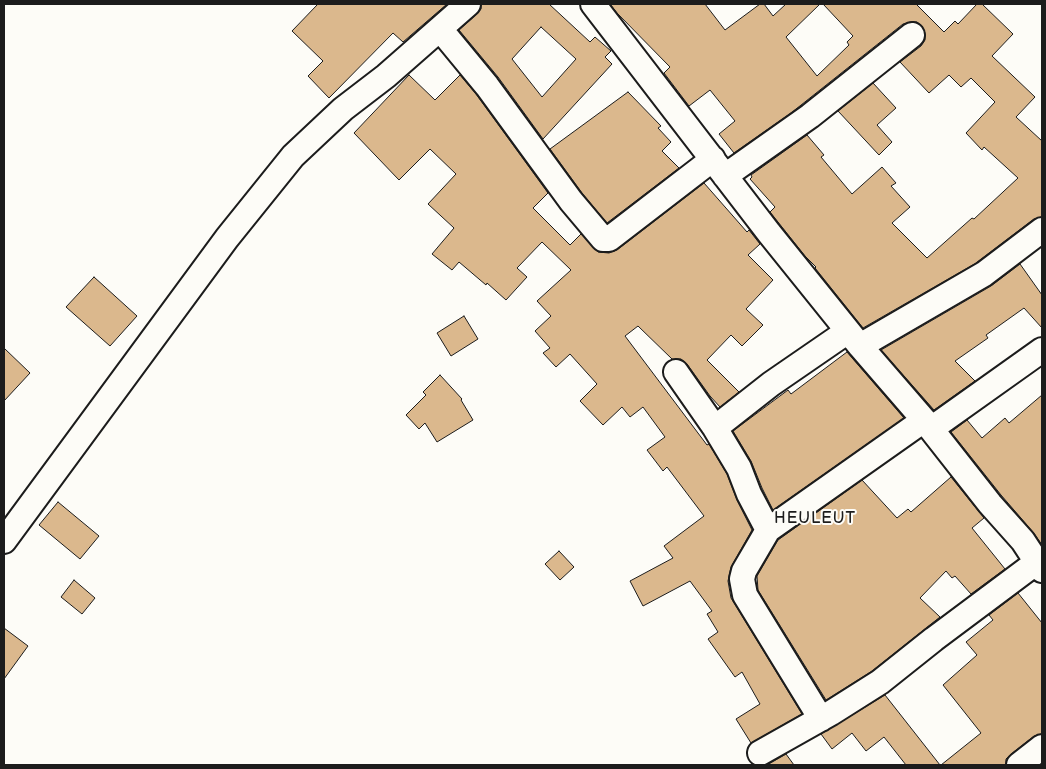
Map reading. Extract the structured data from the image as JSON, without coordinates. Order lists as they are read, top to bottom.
{
  "districts": ["HEULEUT"]
}
